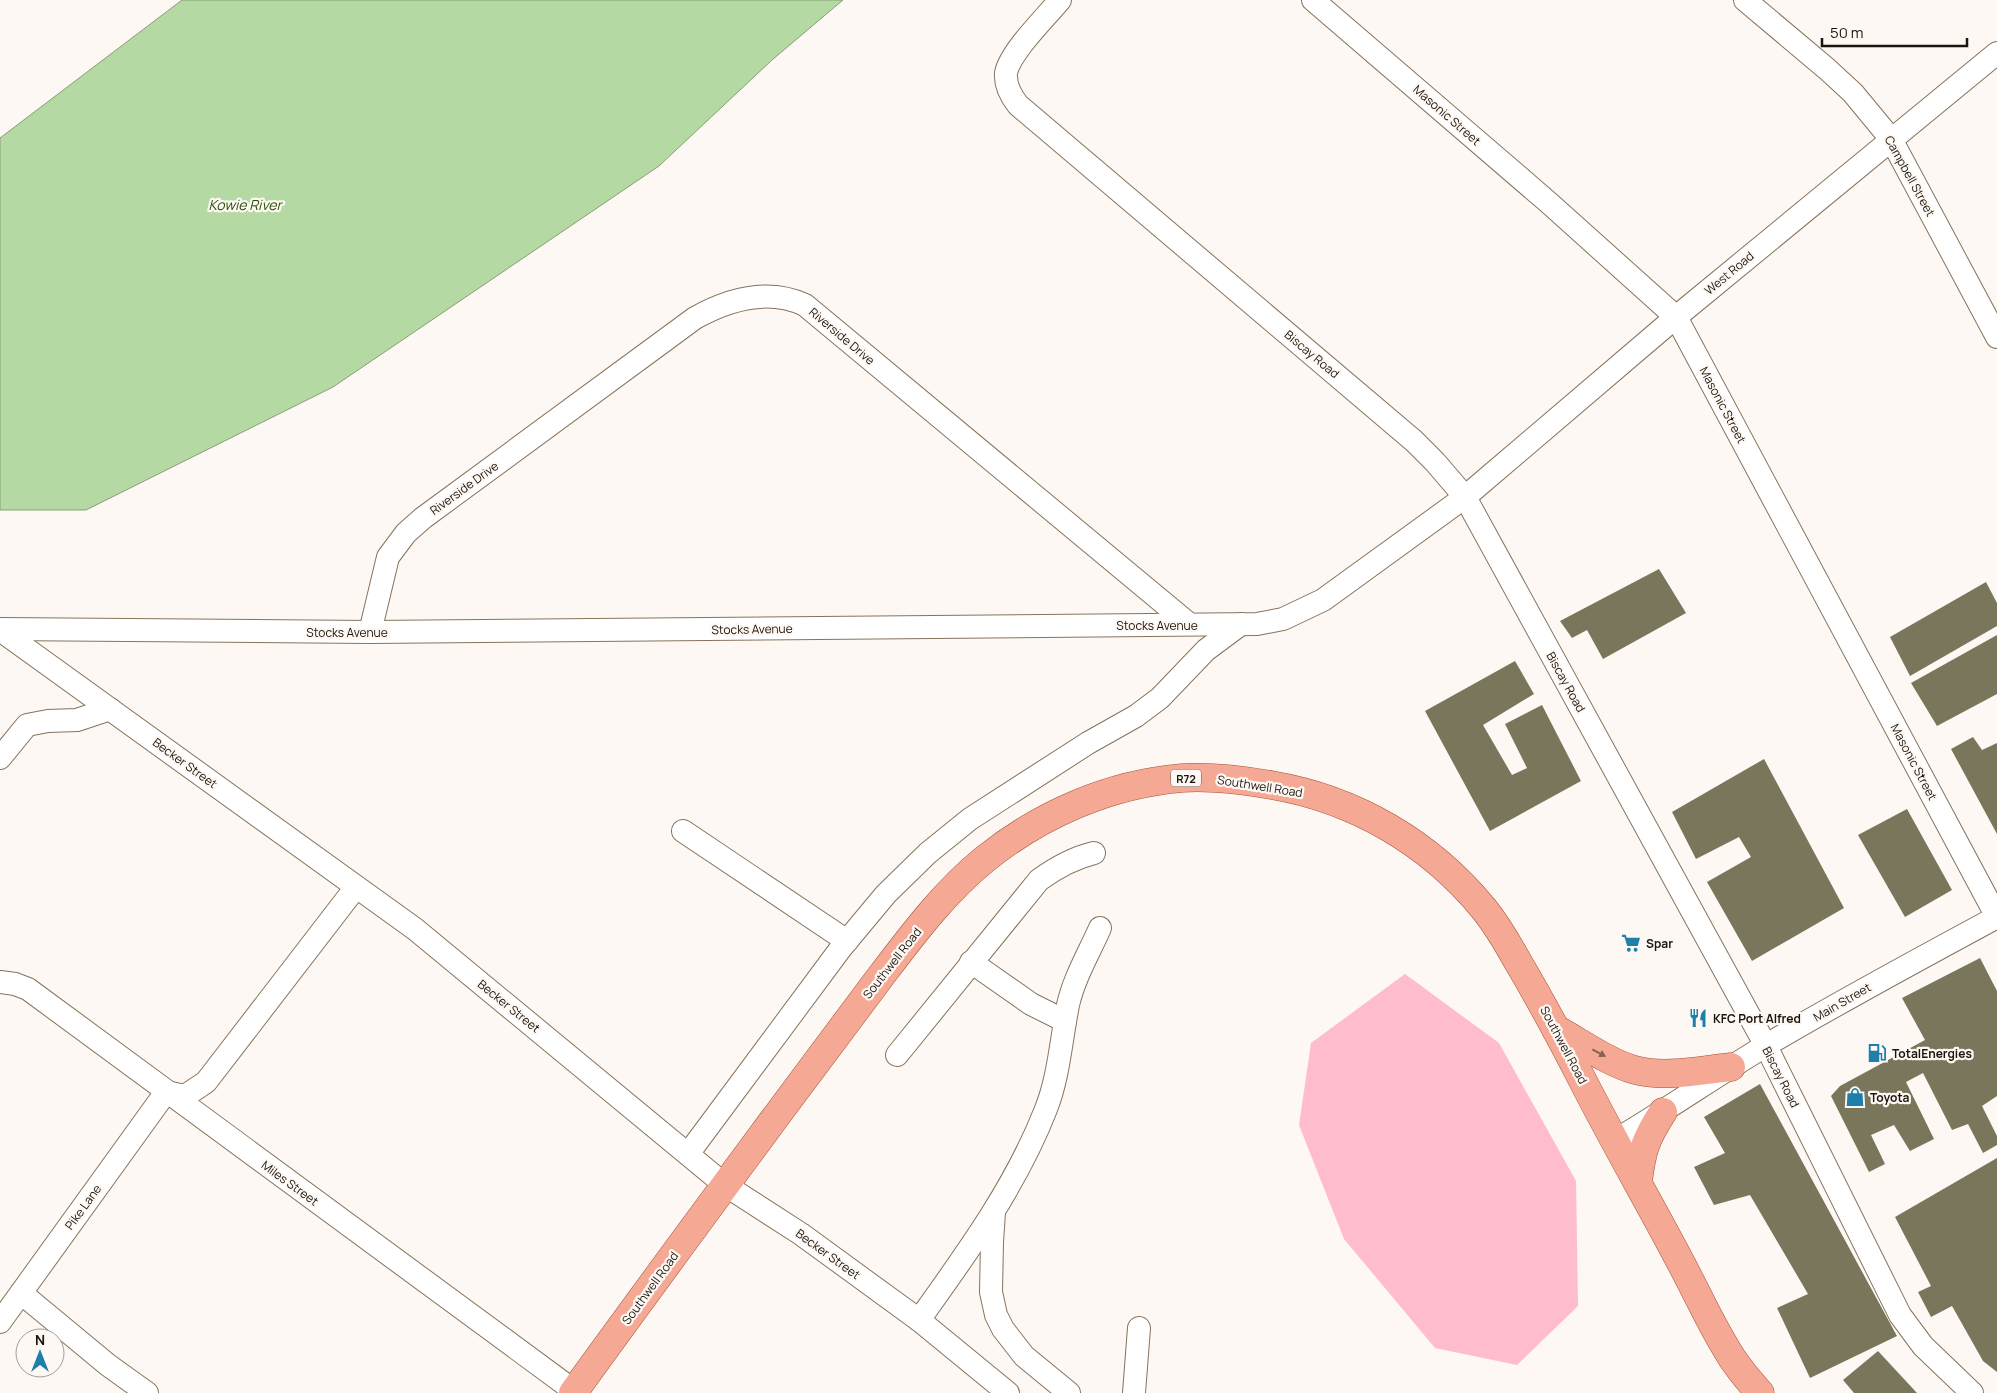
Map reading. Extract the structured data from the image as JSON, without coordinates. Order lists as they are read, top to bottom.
{
  "streets": {
    "main road": ["R72", "Southwell Road"],
    "street": [
      "Masonic Street",
      "Campbell Street",
      "West Road",
      "Riverside Drive",
      "Biscay Road",
      "Stocks Avenue",
      "Becker Street",
      "Main Street",
      "Miles Street",
      "Pike Lane"
    ]
  },
  "crossings": [
    ["Masonic Street", "West Road"],
    ["Masonic Street", "Main Street"],
    ["Campbell Street", "West Road"],
    ["West Road", "Biscay Road"],
    ["West Road", "Stocks Avenue"],
    ["Riverside Drive", "Stocks Avenue"],
    ["Biscay Road", "Stocks Avenue"],
    ["Biscay Road", "Main Street"],
    ["Stocks Avenue", "Becker Street"],
    ["Becker Street", "Southwell Road"],
    ["Southwell Road", "Main Street"],
    ["Southwell Road", "Miles Street"],
    ["Miles Street", "Pike Lane"]
  ],
  "water": ["Kowie River"],
  "places": {
    "supermarket": ["Spar"],
    "restaurant": ["KFC Port Alfred"],
    "fuel station": ["TotalEnergies"],
    "shop": ["Toyota"]
  },
  "scale_bar": "50 m",
  "north": "top"
}
